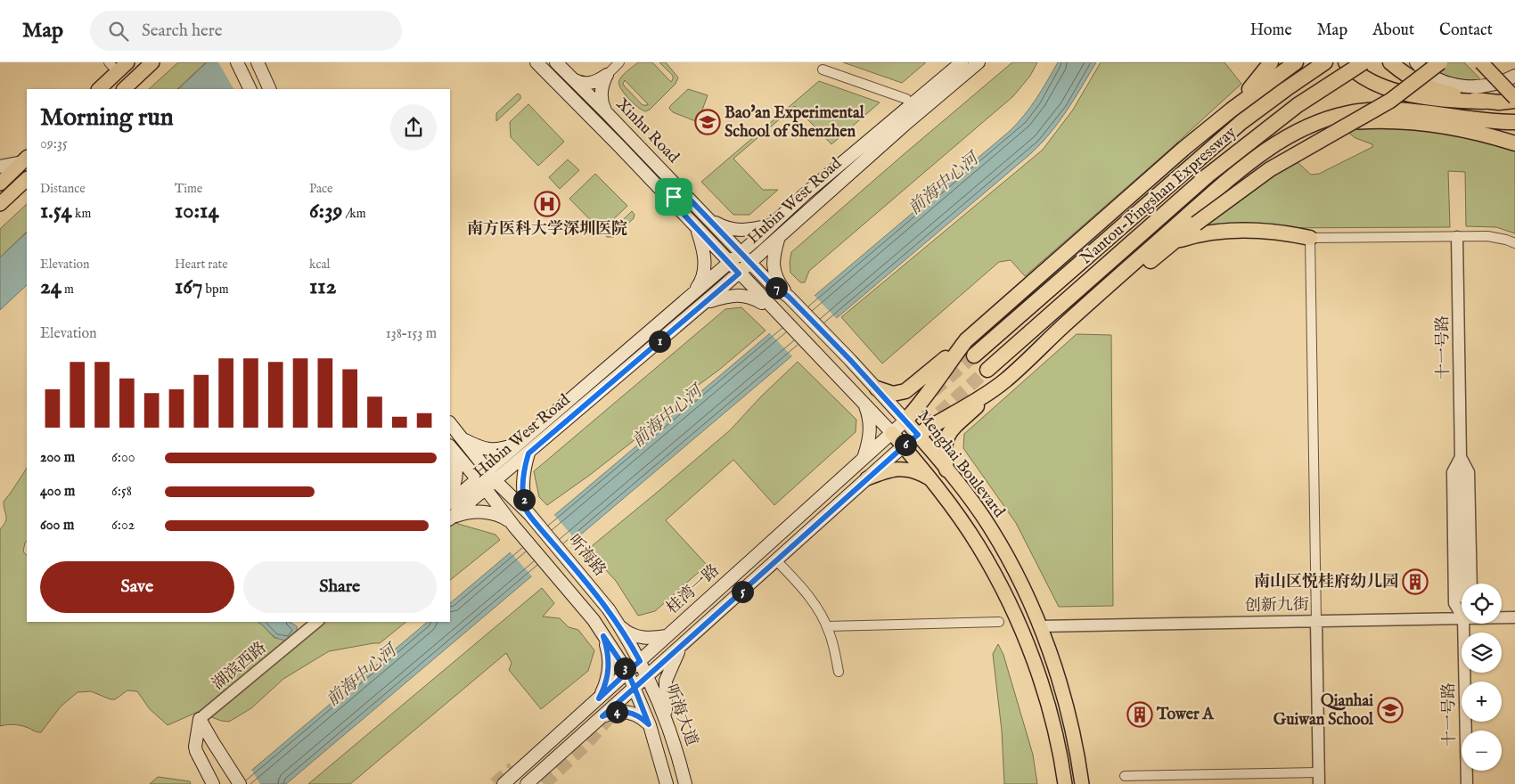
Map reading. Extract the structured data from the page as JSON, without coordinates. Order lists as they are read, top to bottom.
{
  "streets": {
    "highway": ["Nantou-Pingshan Expressway"],
    "main road": [
      "Xinhu Road",
      "Hubin West Road",
      "Menghai Boulevard",
      "听海路",
      "桂湾一路",
      "听海大道"
    ],
    "street": ["十一号路", "创新九街", "湖滨西路"]
  },
  "crossings": [
    ["Xinhu Road", "Hubin West Road"],
    ["Xinhu Road", "Menghai Boulevard"],
    ["Hubin West Road", "Menghai Boulevard"],
    ["Hubin West Road", "听海路"],
    ["Menghai Boulevard", "桂湾一路"],
    ["Menghai Boulevard", "创新九街"],
    ["听海路", "桂湾一路"],
    ["听海路", "听海大道"],
    ["桂湾一路", "听海大道"]
  ],
  "water": ["前海中心河"],
  "places": {
    "school or university": ["Bao'an Experimental School of Shenzhen", "Qianhai Guiwan School"],
    "hospital": ["南方医科大学深圳医院"],
    "building": ["南山区悦桂府幼儿园", "Tower A"]
  },
  "page": {
    "header": "Map",
    "search": "Search here",
    "nav": [
      "Home",
      "Map",
      "About",
      "Contact"
    ],
    "heading": ["Morning run", "09:35"],
    "stats": [
      ["Distance", "1.54 km"],
      ["Time", "10:14"],
      ["Pace", "6:39 /km"],
      ["Elevation", "24 m"],
      ["Heart rate", "167 bpm"],
      ["kcal", "112"]
    ],
    "pins": [
      "7",
      "1",
      "6",
      "2",
      "5",
      "3",
      "4"
    ],
    "chart": ["Elevation", "138–153 m"],
    "list": [
      {
        "name": "200 m",
        "note": "6:00"
      },
      {
        "name": "400 m",
        "note": "6:58"
      },
      {
        "name": "600 m",
        "note": "6:02"
      }
    ],
    "buttons": ["Save", "Share"],
    "map_buttons": ["+", "−"]
  }
}
